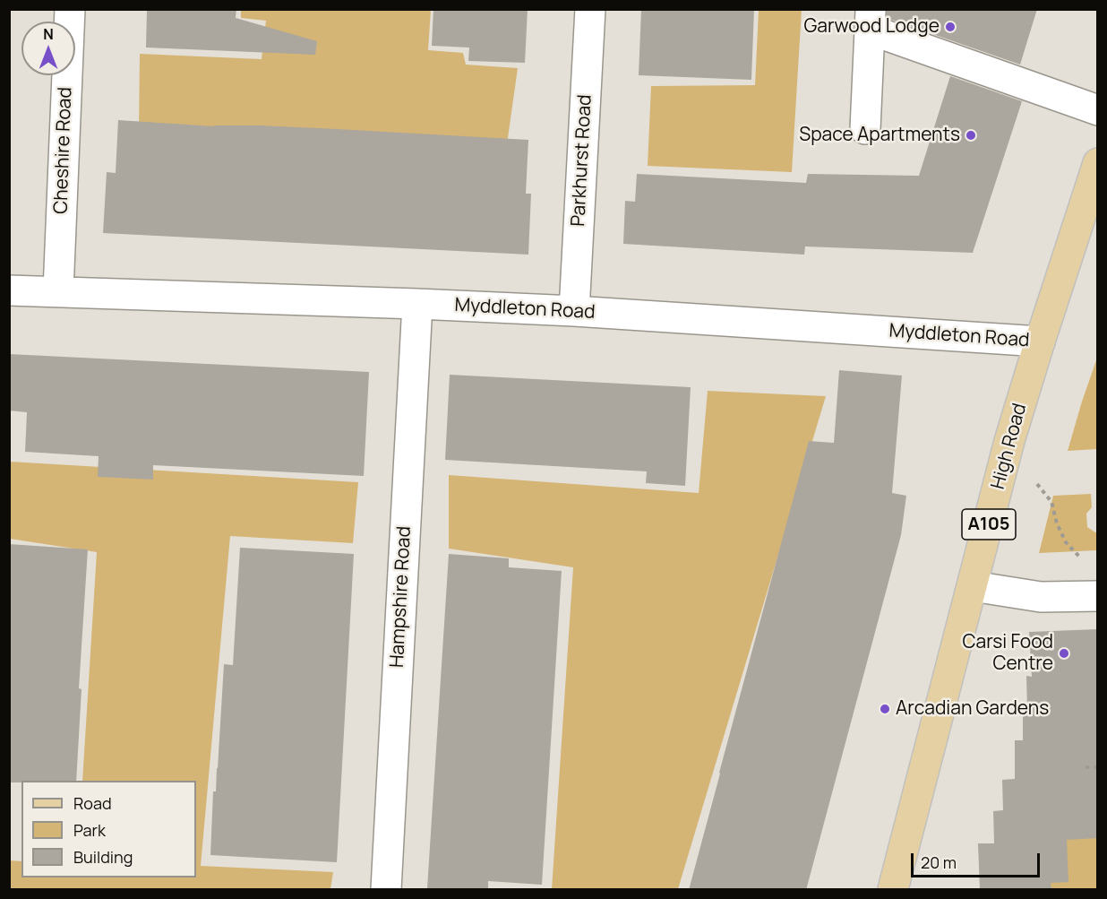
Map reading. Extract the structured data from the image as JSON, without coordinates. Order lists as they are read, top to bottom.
{
  "streets": {
    "main road": ["High Road", "A105"],
    "street": [
      "Cheshire Road",
      "Parkhurst Road",
      "Myddleton Road",
      "Hampshire Road"
    ]
  },
  "crossings": [
    ["Cheshire Road", "Myddleton Road"],
    ["Parkhurst Road", "Myddleton Road"],
    ["Myddleton Road", "High Road"],
    ["Myddleton Road", "Hampshire Road"]
  ],
  "places": [
    "Garwood Lodge",
    "Space Apartments",
    "Carsi Food Centre",
    "Arcadian Gardens"
  ],
  "legend": ["Road", "Park", "Building"],
  "scale_bar": "20 m",
  "north": "top"
}
